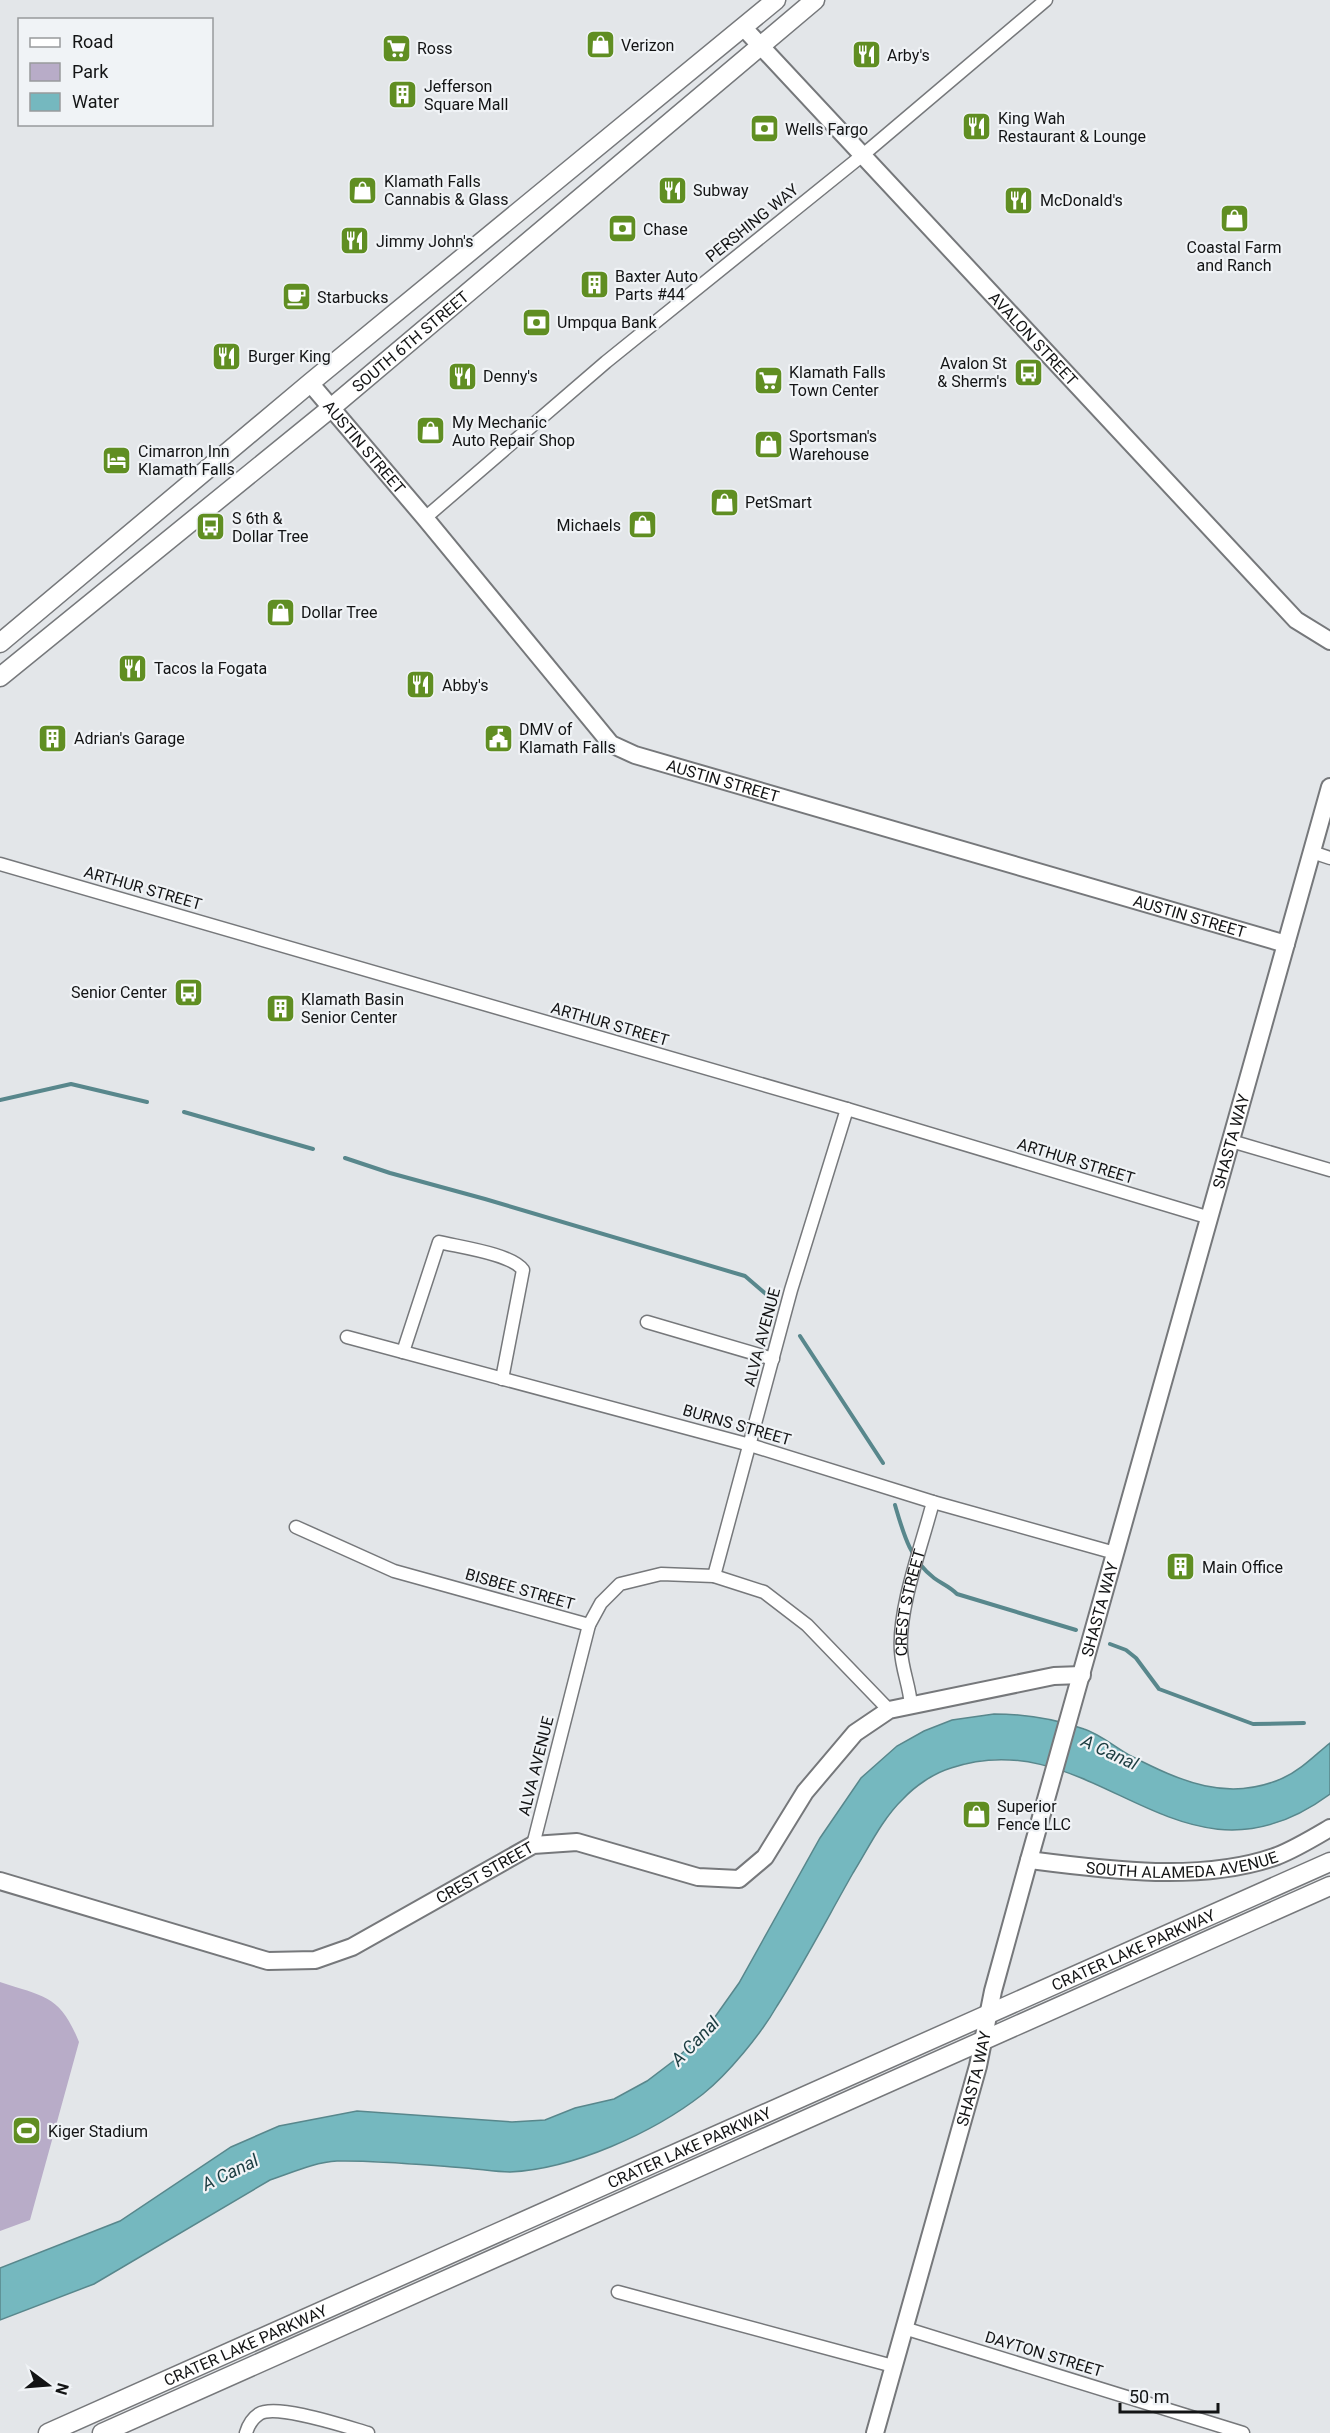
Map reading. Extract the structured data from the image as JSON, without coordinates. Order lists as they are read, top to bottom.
{
  "streets": {
    "main road": ["SOUTH 6TH STREET", "CRATER LAKE PARKWAY"],
    "street": [
      "PERSHING WAY",
      "AVALON STREET",
      "AUSTIN STREET",
      "ARTHUR STREET",
      "SHASTA WAY",
      "ALVA AVENUE",
      "BURNS STREET",
      "BISBEE STREET",
      "CREST STREET",
      "SOUTH ALAMEDA AVENUE",
      "DAYTON STREET"
    ]
  },
  "crossings": [
    ["PERSHING WAY", "AVALON STREET"],
    ["PERSHING WAY", "AUSTIN STREET"],
    ["AVALON STREET", "SOUTH 6TH STREET"],
    ["SOUTH 6TH STREET", "AUSTIN STREET"],
    ["AUSTIN STREET", "SHASTA WAY"],
    ["ARTHUR STREET", "SHASTA WAY"],
    ["ARTHUR STREET", "ALVA AVENUE"],
    ["SHASTA WAY", "BURNS STREET"],
    ["SHASTA WAY", "CREST STREET"],
    ["SHASTA WAY", "SOUTH ALAMEDA AVENUE"],
    ["SHASTA WAY", "CRATER LAKE PARKWAY"],
    ["SHASTA WAY", "DAYTON STREET"],
    ["ALVA AVENUE", "BURNS STREET"],
    ["ALVA AVENUE", "BISBEE STREET"],
    ["ALVA AVENUE", "CREST STREET"],
    ["BURNS STREET", "CREST STREET"],
    ["BISBEE STREET", "CREST STREET"]
  ],
  "water": ["A Canal"],
  "places": {
    "shop": [
      "Verizon",
      "Klamath Falls Cannabis & Glass",
      "Coastal Farm and Ranch",
      "My Mechanic Auto Repair Shop",
      "Sportsman's Warehouse",
      "PetSmart",
      "Michaels",
      "Dollar Tree",
      "Superior Fence LLC"
    ],
    "supermarket": ["Ross", "Klamath Falls Town Center"],
    "restaurant": [
      "Arby's",
      "King Wah Restaurant & Lounge",
      "Subway",
      "McDonald's",
      "Jimmy John's",
      "Burger King",
      "Denny's",
      "Tacos la Fogata",
      "Abby's"
    ],
    "building": [
      "Jefferson Square Mall",
      "Baxter Auto Parts #44",
      "Adrian's Garage",
      "Klamath Basin Senior Center",
      "Main Office"
    ],
    "bank": ["Wells Fargo", "Chase", "Umpqua Bank"],
    "cafe": ["Starbucks"],
    "bus stop": ["Avalon St & Sherm's", "S 6th & Dollar Tree", "Senior Center"],
    "hotel": ["Cimarron Inn Klamath Falls"],
    "public building": ["DMV of Klamath Falls"],
    "sports": ["Kiger Stadium"]
  },
  "legend": ["Road", "Park", "Water"],
  "scale_bar": "50 m",
  "north": "right"
}
